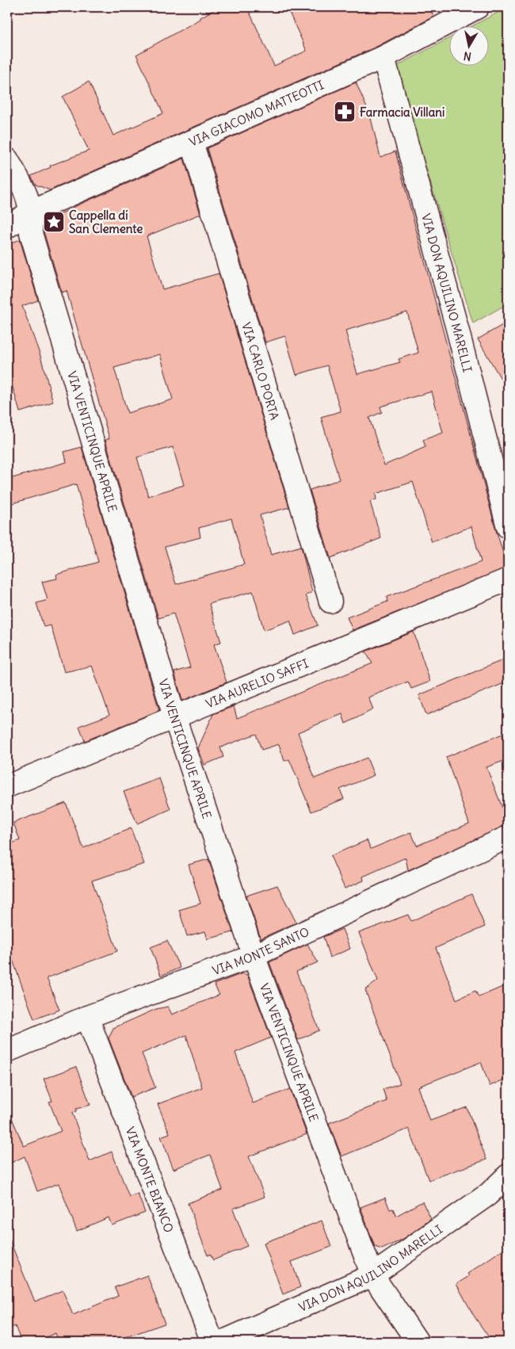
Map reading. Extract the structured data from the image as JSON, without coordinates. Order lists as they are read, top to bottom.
{
  "streets": {
    "street": [
      "VIA GIACOMO MATTEOTTI",
      "VIA DON AQUILINO MARELLI",
      "VIA CARLO PORTA",
      "VIA VENTICINQUE APRILE",
      "VIA AURELIO SAFFI",
      "VIA MONTE SANTO",
      "VIA MONTE BIANCO"
    ]
  },
  "crossings": [
    ["VIA GIACOMO MATTEOTTI", "VIA DON AQUILINO MARELLI"],
    ["VIA GIACOMO MATTEOTTI", "VIA CARLO PORTA"],
    ["VIA GIACOMO MATTEOTTI", "VIA VENTICINQUE APRILE"],
    ["VIA DON AQUILINO MARELLI", "VIA VENTICINQUE APRILE"],
    ["VIA VENTICINQUE APRILE", "VIA AURELIO SAFFI"],
    ["VIA VENTICINQUE APRILE", "VIA MONTE SANTO"],
    ["VIA MONTE SANTO", "VIA MONTE BIANCO"]
  ],
  "places": {
    "pharmacy": ["Farmacia Villani"],
    "place": ["Cappella di San Clemente"]
  },
  "north": "bottom"
}
